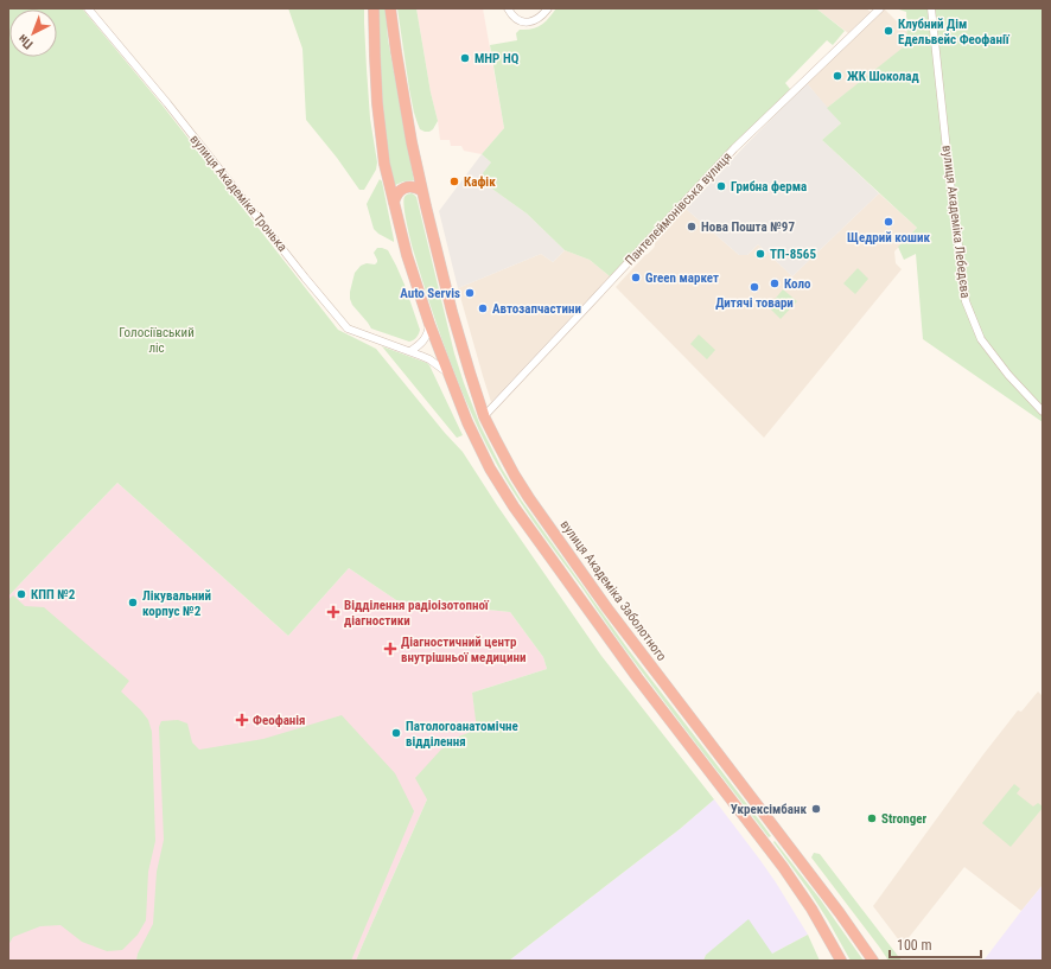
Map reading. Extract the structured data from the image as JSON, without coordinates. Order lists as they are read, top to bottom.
{
  "streets": {
    "highway": ["вулиця Академіка Заболотного"],
    "street": ["вулиця Академіка Тронька", "Пантелеймонівська вулиця", "вулиця Академіка Лебедєва"]
  },
  "crossings": [
    ["Пантелеймонівська вулиця", "вулиця Академіка Заболотного"]
  ],
  "parks": ["Голосіївський ліс"],
  "places": {
    "other": [
      "Клубний Дім Едельвейс Феофанії",
      "MHP HQ",
      "ЖК Шоколад",
      "Кафік",
      "Грибна ферма",
      "Щедрий кошик",
      "Нова Пошта №97",
      "ТП-8565",
      "Green маркет",
      "Коло",
      "Дитячі товари",
      "Auto Servis",
      "Автозапчастини",
      "КПП №2",
      "Лікувальний корпус №2",
      "Патологоанатомічне відділення",
      "Укрексімбанк",
      "Stronger"
    ],
    "health": ["Відділення радіоізотопної діагностики", "Діагностичний центр внутрішньої медицини", "Феофанія"]
  },
  "scale_bar": "100 m",
  "north": "bottom left"
}
